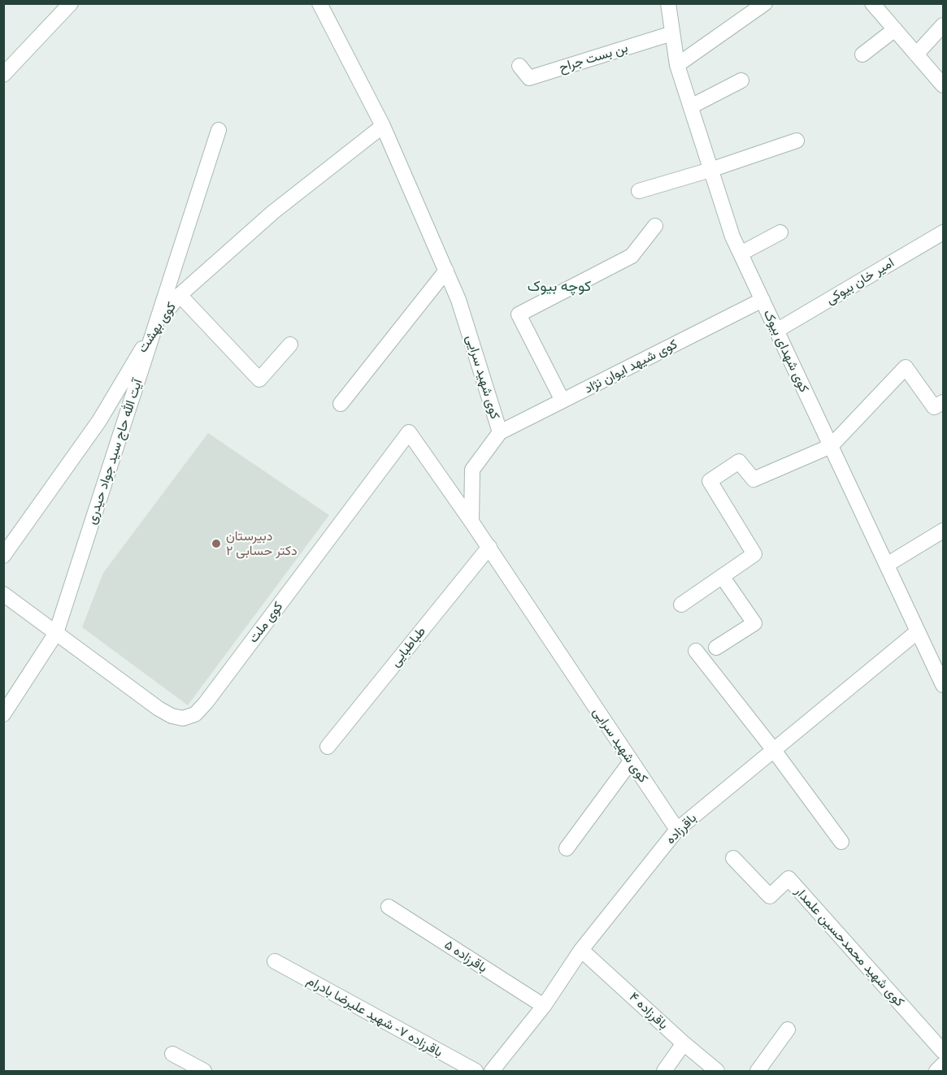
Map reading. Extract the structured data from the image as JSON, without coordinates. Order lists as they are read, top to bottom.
{
  "streets": {
    "street": [
      "بن بست جراح",
      "امیر خان بیوکی",
      "کوی بهشت",
      "کوی شهدای بیوک",
      "کوی شیهد ایوان نژاد",
      "کوی شهید سرایی",
      "آیت الله حاج سید جواد حیدری",
      "کوی ملت",
      "طباطبایی",
      "باقرزاده",
      "کوی شهید محمدحسین علمدار",
      "باقرزاده ۵",
      "باقرزاده ۴",
      "باقرزاده ۷- شهید علیرضا بادرام"
    ]
  },
  "crossings": [
    ["بن بست جراح", "کوی شهدای بیوک"],
    ["امیر خان بیوکی", "کوی شهدای بیوک"],
    ["کوی بهشت", "کوی شهید سرایی"],
    ["کوی بهشت", "آیت الله حاج سید جواد حیدری"],
    ["کوی شهدای بیوک", "کوی شیهد ایوان نژاد"],
    ["کوی شهدای بیوک", "باقرزاده"],
    ["کوی شیهد ایوان نژاد", "کوی شهید سرایی"],
    ["کوی شهید سرایی", "کوی ملت"],
    ["کوی شهید سرایی", "طباطبایی"],
    ["کوی شهید سرایی", "باقرزاده"],
    ["آیت الله حاج سید جواد حیدری", "کوی ملت"],
    ["باقرزاده", "باقرزاده ۵"],
    ["باقرزاده", "باقرزاده ۴"]
  ],
  "districts": ["کوچه بیوک"],
  "places": ["دبیرستان دکتر حسابی ۲"]
}
